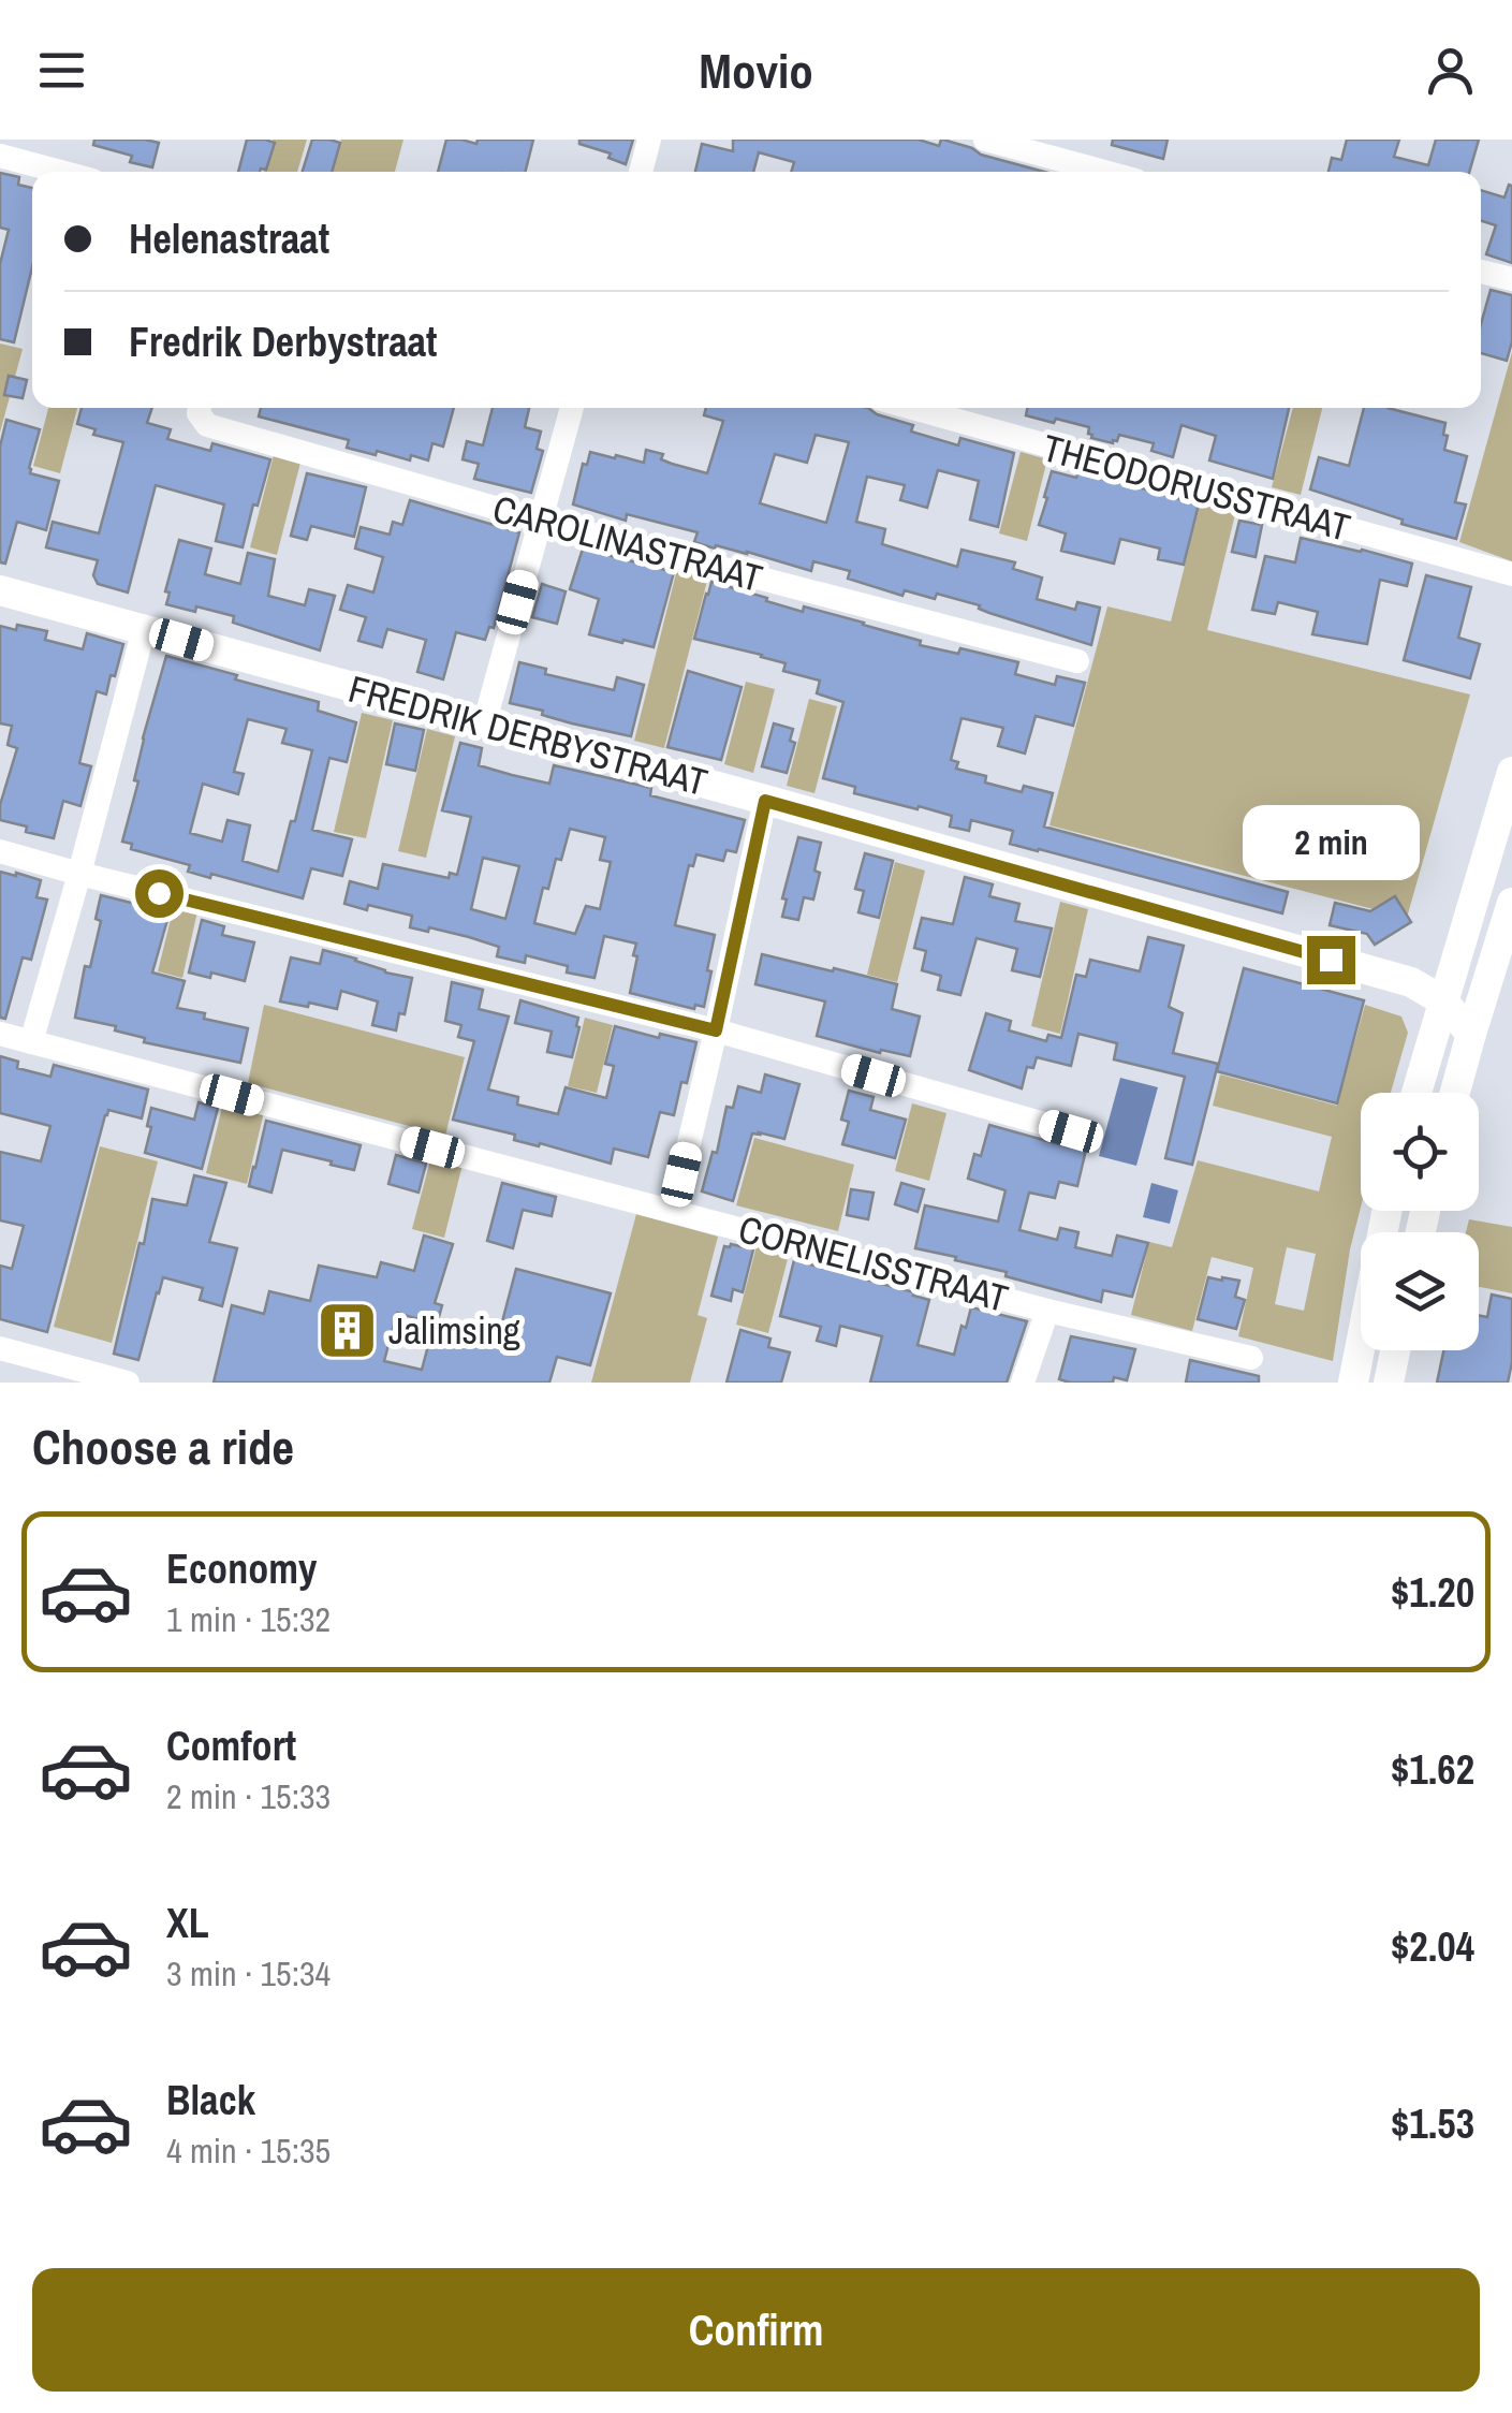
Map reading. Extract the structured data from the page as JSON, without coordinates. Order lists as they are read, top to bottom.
{
  "streets": {
    "main road": ["FREDRIK DERBYSTRAAT"],
    "street": ["THEODORUSSTRAAT", "CAROLINASTRAAT", "CORNELISSTRAAT"]
  },
  "places": {
    "building": ["Jalimsing"]
  },
  "page": {
    "header": "Movio",
    "banner": ["Helenastraat", "Fredrik Derbystraat"],
    "bubble": "2 min",
    "heading": "Choose a ride",
    "list": [
      {
        "name": "Economy",
        "note": "1 min · 15:32",
        "value": "$1.20"
      },
      {
        "name": "Comfort",
        "note": "2 min · 15:33",
        "value": "$1.62"
      },
      {
        "name": "XL",
        "note": "3 min · 15:34",
        "value": "$2.04"
      },
      {
        "name": "Black",
        "note": "4 min · 15:35",
        "value": "$1.53"
      }
    ],
    "buttons": "Confirm"
  }
}
